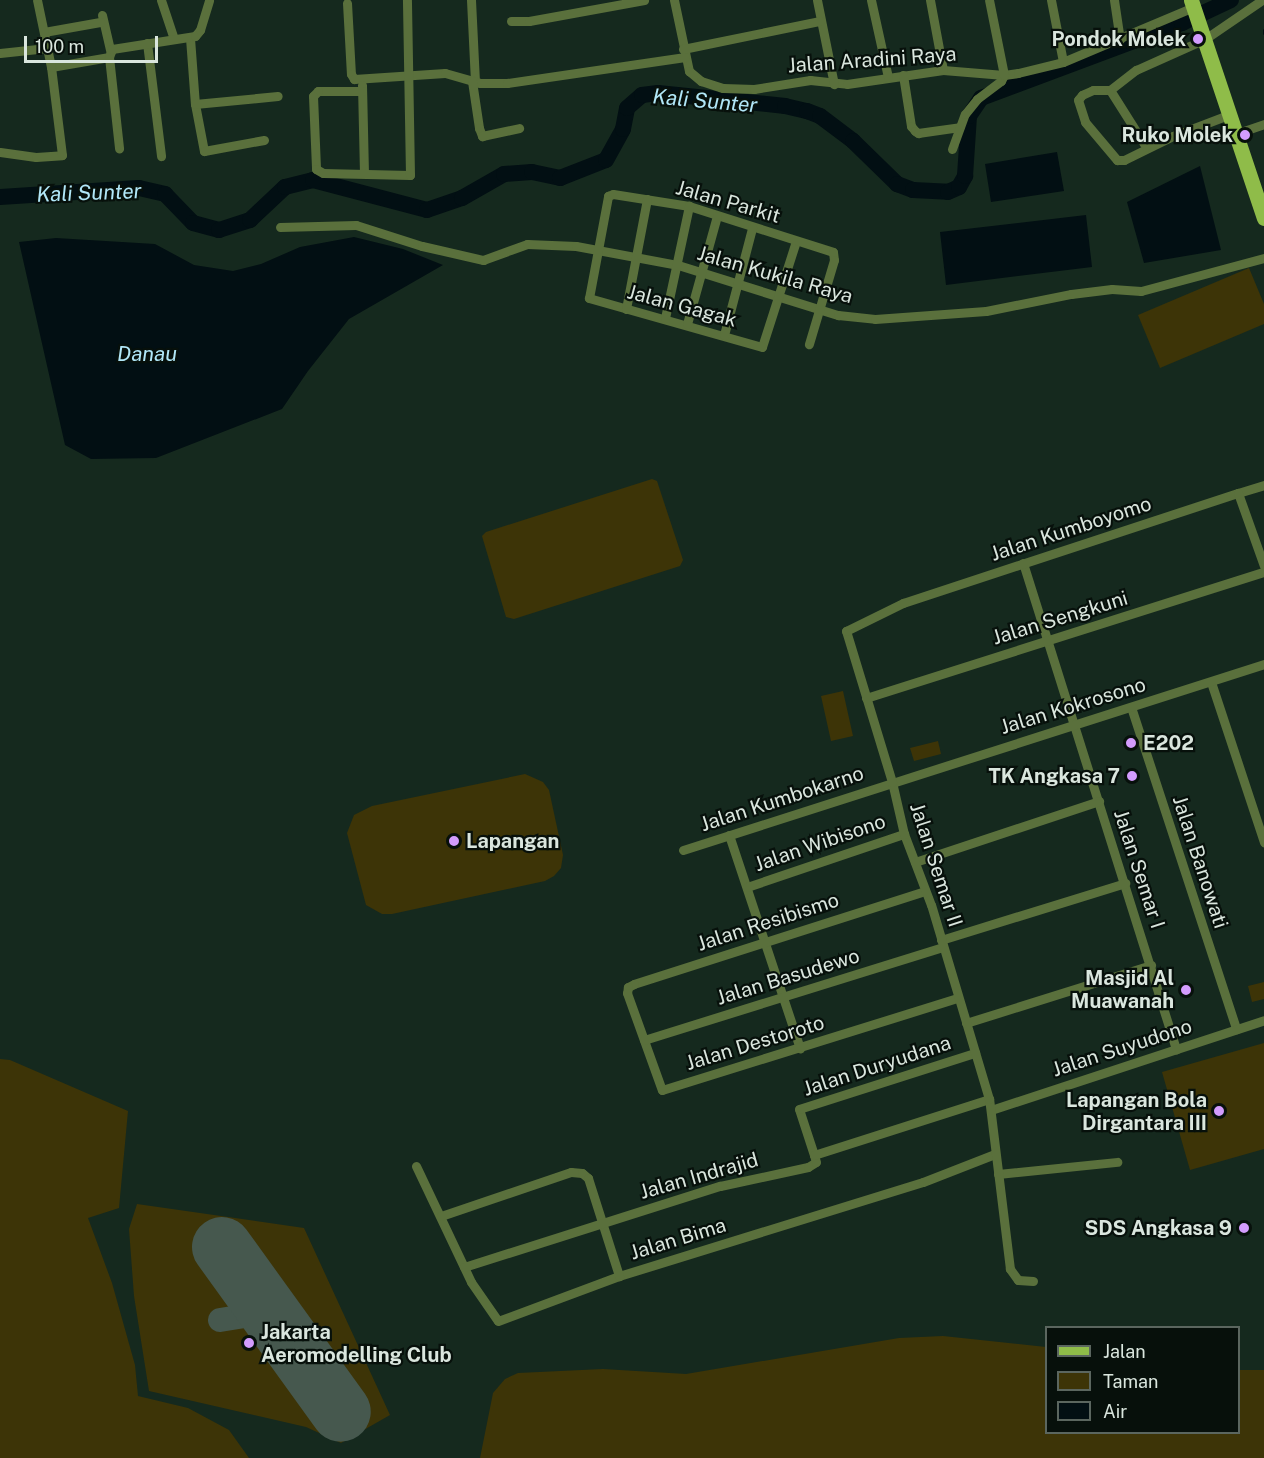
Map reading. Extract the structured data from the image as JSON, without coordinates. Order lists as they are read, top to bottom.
{
  "streets": {
    "street": [
      "Jalan Aradini Raya",
      "Jalan Parkit",
      "Jalan Kukila Raya",
      "Jalan Gagak",
      "Jalan Kumboyomo",
      "Jalan Sengkuni",
      "Jalan Kokrosono",
      "Jalan Kumbokarno",
      "Jalan Wibisono",
      "Jalan Banowati",
      "Jalan Semar II",
      "Jalan Semar I",
      "Jalan Resibismo",
      "Jalan Basudewo",
      "Jalan Destoroto",
      "Jalan Suyudono",
      "Jalan Duryudana",
      "Jalan Indrajid",
      "Jalan Bima"
    ]
  },
  "crossings": [
    ["Jalan Parkit", "Jalan Kukila Raya"],
    ["Jalan Parkit", "Jalan Gagak"],
    ["Jalan Kukila Raya", "Jalan Gagak"],
    ["Jalan Kumboyomo", "Jalan Semar II"],
    ["Jalan Kumboyomo", "Jalan Semar I"],
    ["Jalan Sengkuni", "Jalan Semar II"],
    ["Jalan Sengkuni", "Jalan Semar I"],
    ["Jalan Kokrosono", "Jalan Kumbokarno"],
    ["Jalan Kokrosono", "Jalan Banowati"],
    ["Jalan Kokrosono", "Jalan Semar II"],
    ["Jalan Kokrosono", "Jalan Semar I"],
    ["Jalan Kumbokarno", "Jalan Semar II"],
    ["Jalan Wibisono", "Jalan Semar II"],
    ["Jalan Banowati", "Jalan Suyudono"],
    ["Jalan Semar II", "Jalan Resibismo"],
    ["Jalan Semar II", "Jalan Basudewo"],
    ["Jalan Semar II", "Jalan Destoroto"],
    ["Jalan Semar II", "Jalan Suyudono"],
    ["Jalan Semar II", "Jalan Duryudana"],
    ["Jalan Semar II", "Jalan Indrajid"],
    ["Jalan Semar I", "Jalan Basudewo"],
    ["Jalan Semar I", "Jalan Suyudono"],
    ["Jalan Resibismo", "Jalan Destoroto"],
    ["Jalan Basudewo", "Jalan Destoroto"],
    ["Jalan Duryudana", "Jalan Indrajid"]
  ],
  "water": ["Kali Sunter", "Danau"],
  "places": [
    "Pondok Molek",
    "Ruko Molek",
    "E202",
    "TK Angkasa 7",
    "Lapangan",
    "Masjid Al Muawanah",
    "Lapangan Bola Dirgantara III",
    "SDS Angkasa 9",
    "Jakarta Aeromodelling Club"
  ],
  "legend": ["Jalan", "Taman", "Air"],
  "scale_bar": "100 m"
}
